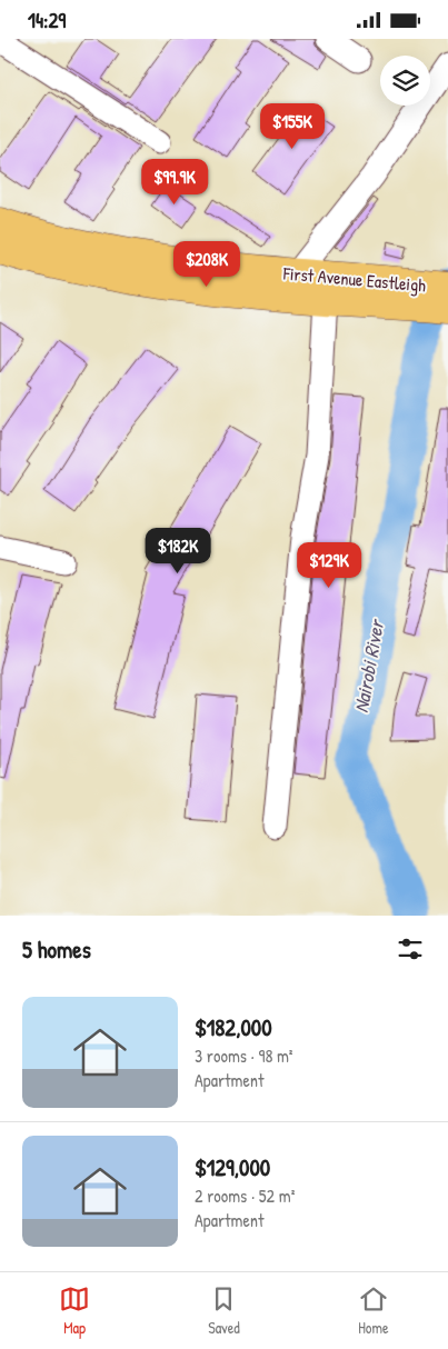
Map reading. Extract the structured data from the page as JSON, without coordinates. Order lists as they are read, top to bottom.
{
  "streets": {
    "main road": ["First Avenue Eastleigh"]
  },
  "water": ["Nairobi River"],
  "page": {
    "status": "14:29",
    "price": [
      "$155K",
      "$99.9K",
      "$208K",
      "$182K",
      "$129K"
    ],
    "heading": "5 homes",
    "list": [
      {
        "name": "$182,000",
        "note": "3 rooms · 98 m² · Apartment"
      },
      {
        "name": "$129,000",
        "note": "2 rooms · 52 m² · Apartment"
      }
    ],
    "tabs": ["Map", "Saved", "Home"]
  }
}
